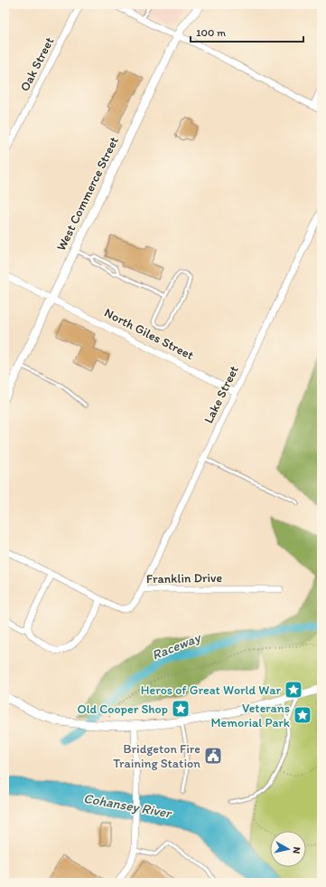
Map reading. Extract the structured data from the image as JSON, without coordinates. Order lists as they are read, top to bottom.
{
  "streets": {
    "street": [
      "Oak Street",
      "West Commerce Street",
      "North Giles Street",
      "Lake Street",
      "Franklin Drive"
    ]
  },
  "crossings": [
    ["West Commerce Street", "North Giles Street"],
    ["North Giles Street", "Lake Street"],
    ["Lake Street", "Franklin Drive"]
  ],
  "water": ["Raceway", "Cohansey River"],
  "places": {
    "place": ["Heros of Great World War", "Old Cooper Shop", "Veterans Memorial Park"],
    "public building": ["Bridgeton Fire Training Station"]
  },
  "scale_bar": "100 m",
  "north": "right"
}
